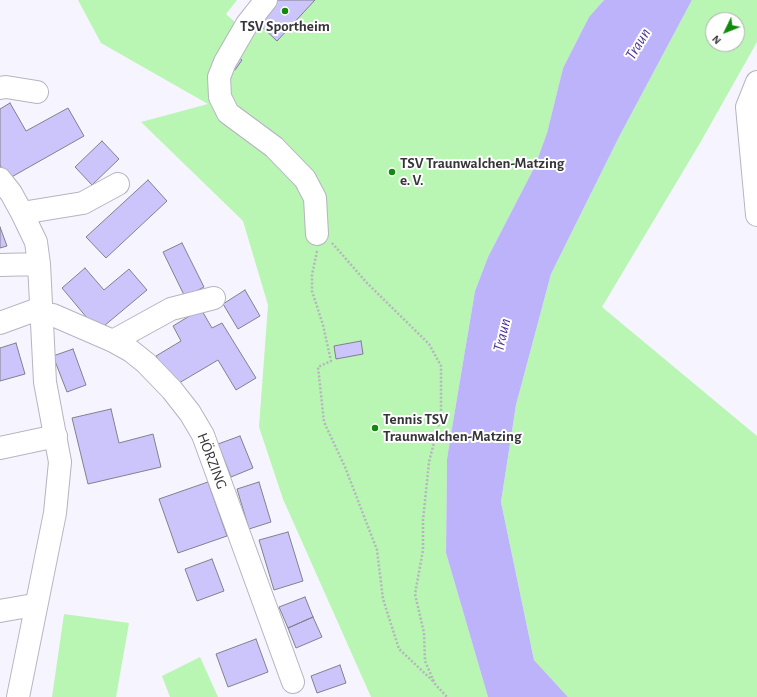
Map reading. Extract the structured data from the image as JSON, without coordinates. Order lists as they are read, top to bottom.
{
  "streets": {
    "street": ["HÖRZING"]
  },
  "water": ["Traun"],
  "places": ["TSV Sportheim", "TSV Traunwalchen-Matzing e. V.", "Tennis TSV Traunwalchen-Matzing"],
  "north": "bottom left"
}
